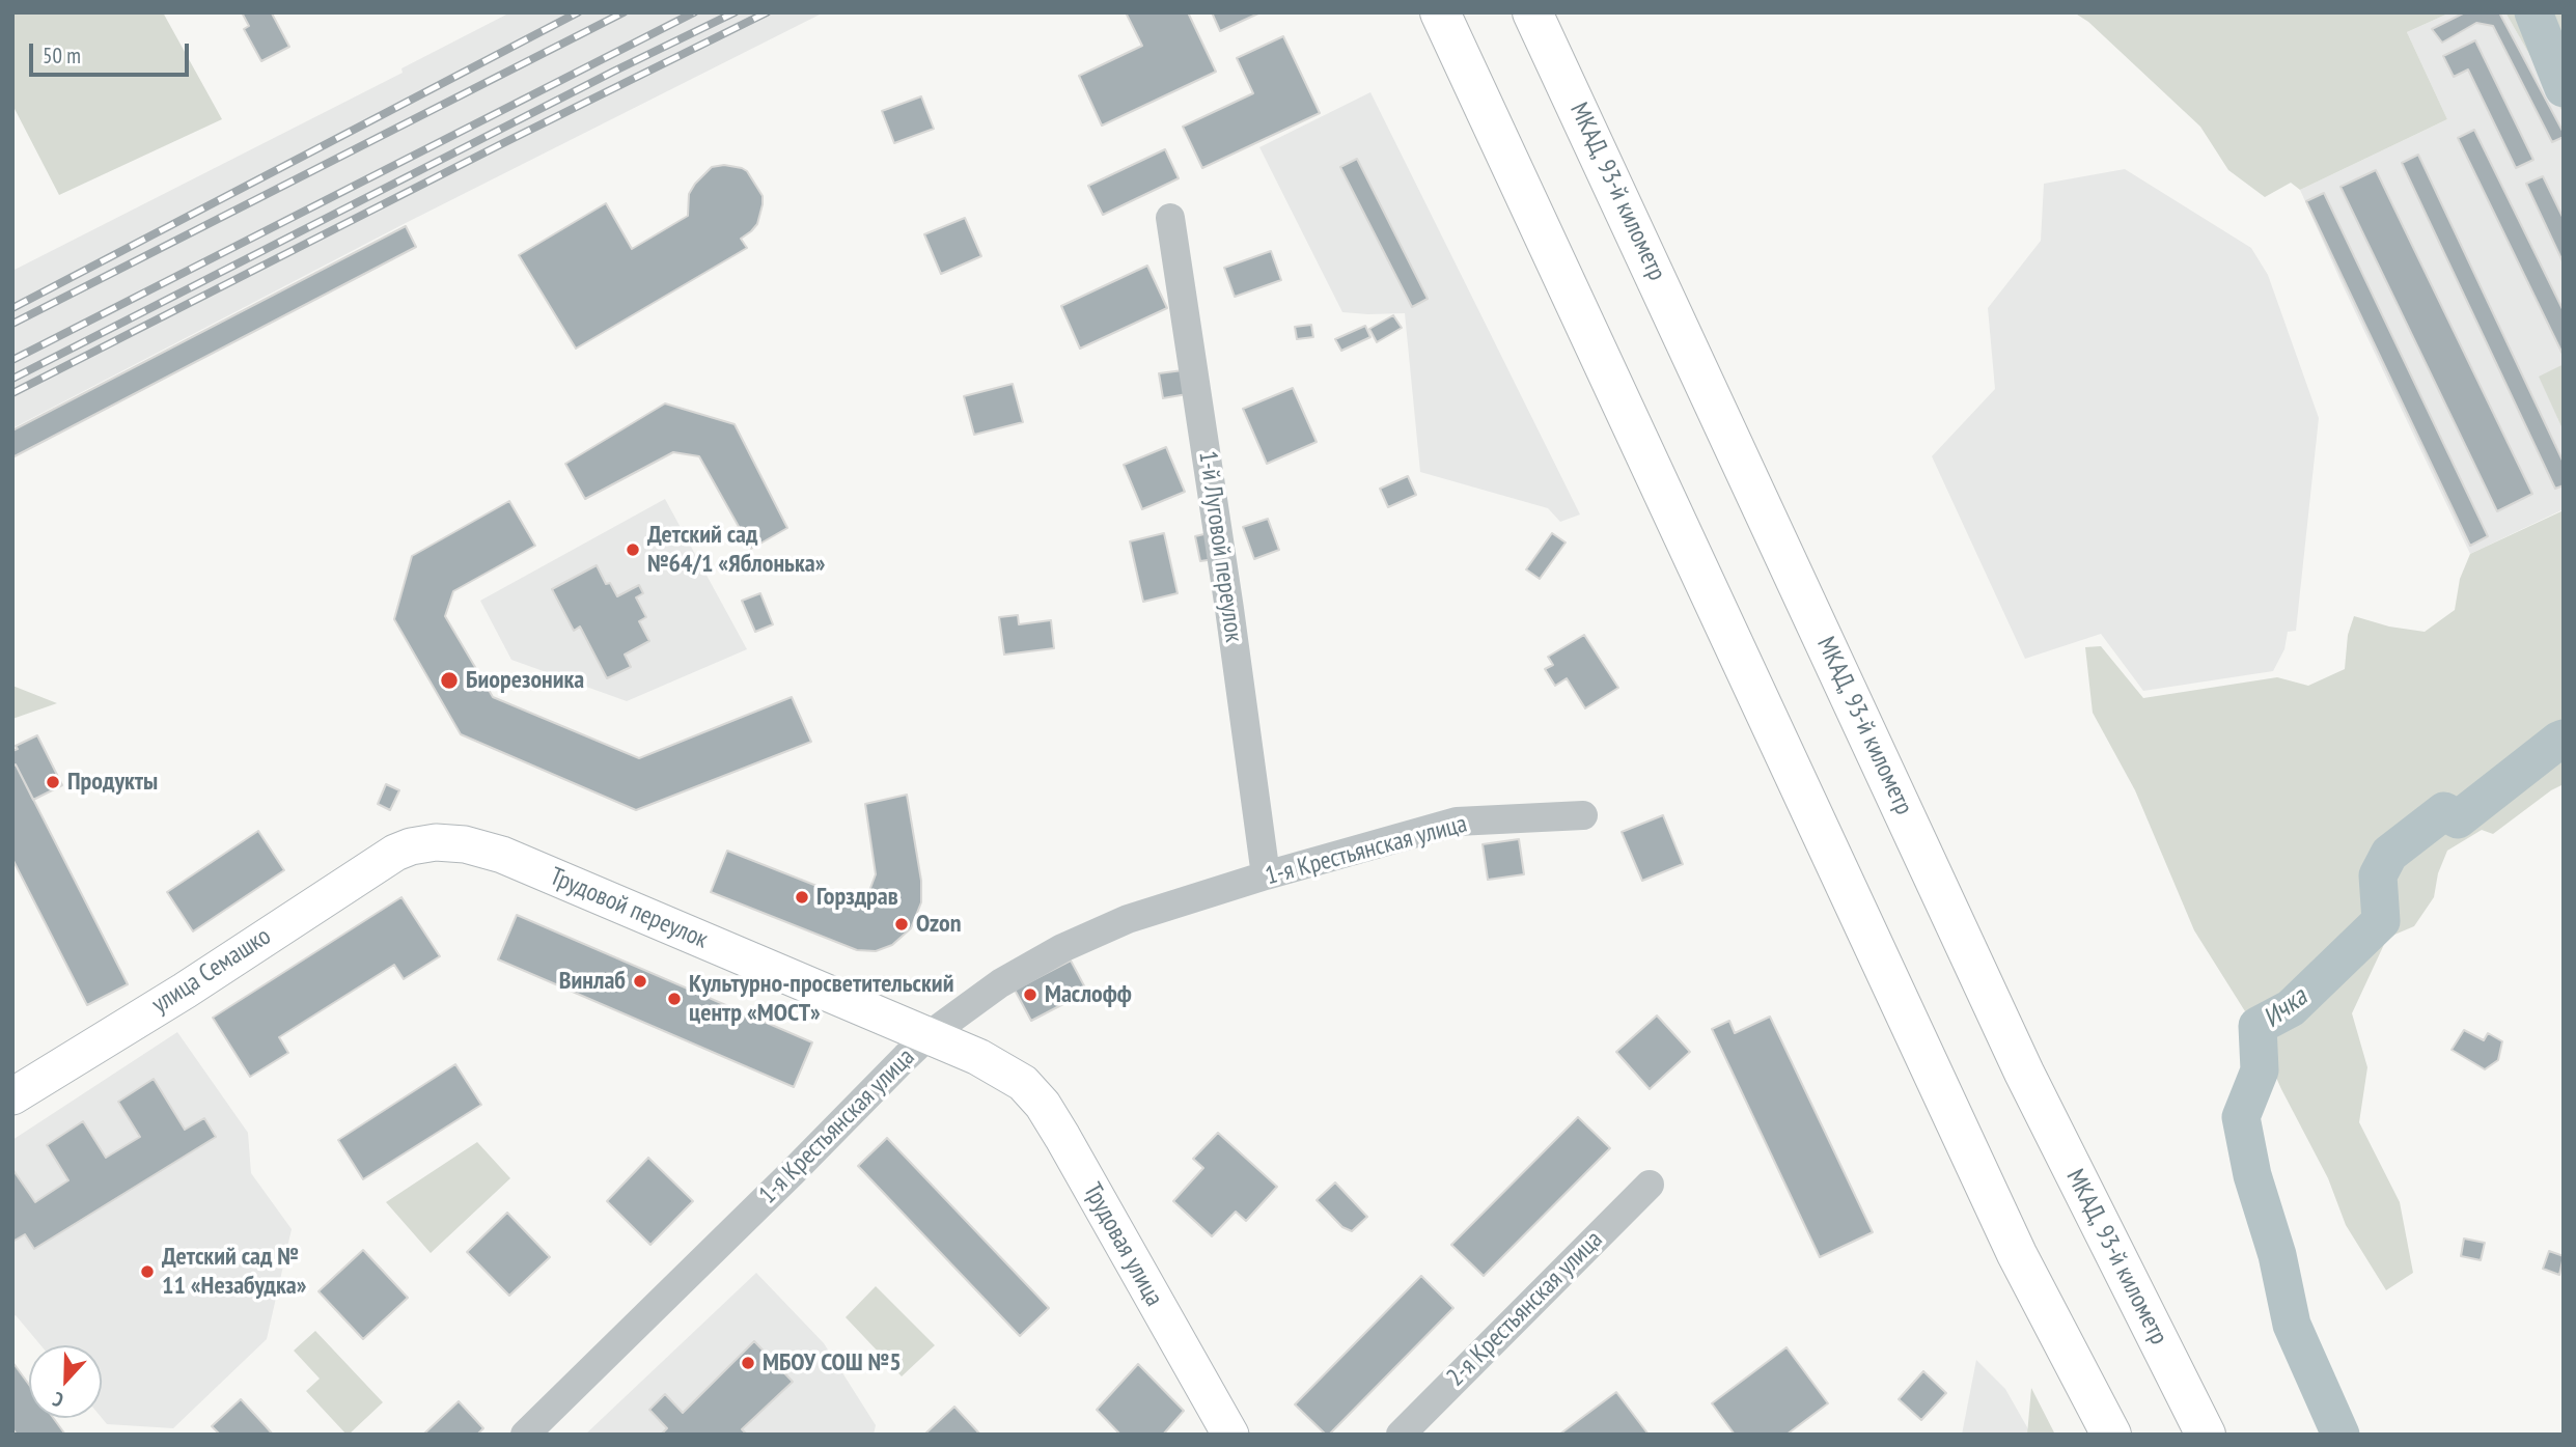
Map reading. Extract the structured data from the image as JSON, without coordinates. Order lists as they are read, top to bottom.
{
  "streets": {
    "highway": ["МКАД, 93-й километр"],
    "main road": ["Трудовой переулок", "улица Семашко", "Трудовая улица"],
    "street": ["1-й Луговой переулок", "1-я Крестьянская улица", "2-я Крестьянская улица"]
  },
  "crossings": [
    ["1-й Луговой переулок", "1-я Крестьянская улица"],
    ["1-я Крестьянская улица", "Трудовой переулок"],
    ["Трудовой переулок", "улица Семашко"],
    ["Трудовой переулок", "Трудовая улица"]
  ],
  "water": ["Ичка"],
  "places": [
    "Детский сад №64/1 «Яблонька»",
    "Биорезоника",
    "Продукты",
    "Горздрав",
    "Ozon",
    "Винлаб",
    "Маслофф",
    "Культурно-просветительский центр «МОСТ»",
    "Детский сад № 11 «Незабудка»",
    "МБОУ СОШ №5"
  ],
  "scale_bar": "50 m",
  "north": "bottom"
}
